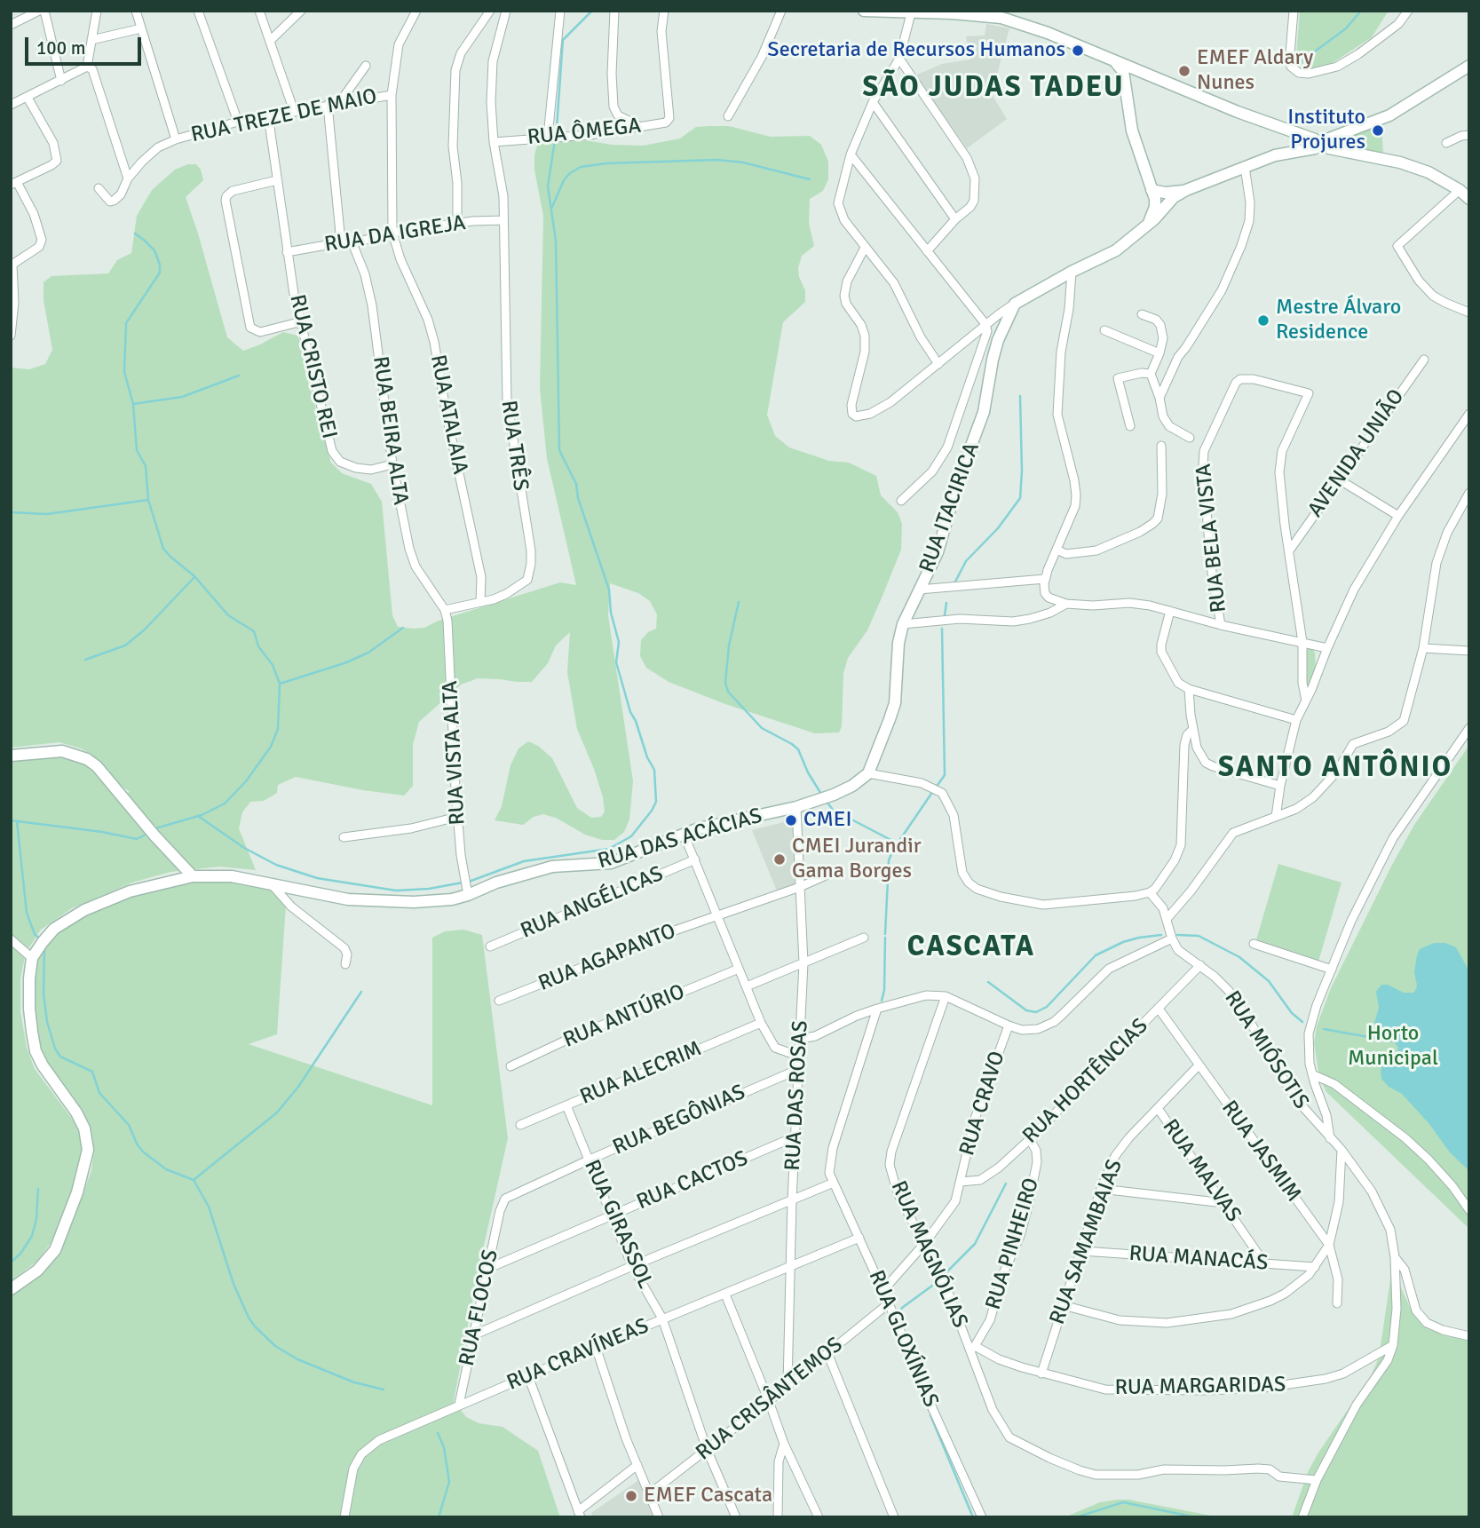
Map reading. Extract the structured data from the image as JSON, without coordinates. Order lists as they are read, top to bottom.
{
  "streets": {
    "street": [
      "RUA TREZE DE MAIO",
      "RUA ÔMEGA",
      "RUA DA IGREJA",
      "RUA CRISTO REI",
      "RUA ATALAIA",
      "RUA BEIRA ALTA",
      "RUA TRÊS",
      "AVENIDA UNIÃO",
      "RUA ITACIRICA",
      "RUA BELA VISTA",
      "RUA VISTA ALTA",
      "RUA DAS ACÁCIAS",
      "RUA ANGÉLICAS",
      "RUA AGAPANTO",
      "RUA ANTÚRIO",
      "RUA MIÓSOTIS",
      "RUA ALECRIM",
      "RUA HORTÊNCIAS",
      "RUA DAS ROSAS",
      "RUA CRAVO",
      "RUA BEGÔNIAS",
      "RUA JASMIM",
      "RUA MALVAS",
      "RUA CACTOS",
      "RUA GIRASSOL",
      "RUA SAMAMBAIAS",
      "RUA PINHEIRO",
      "RUA MAGNÓLIAS",
      "RUA MANACÁS",
      "RUA FLOCOS",
      "RUA GLOXÍNIAS",
      "RUA CRAVÍNEAS",
      "RUA MARGARIDAS",
      "RUA CRISÂNTEMOS"
    ]
  },
  "crossings": [
    ["RUA TREZE DE MAIO", "RUA CRISTO REI"],
    ["RUA TREZE DE MAIO", "RUA ATALAIA"],
    ["RUA ÔMEGA", "RUA TRÊS"],
    ["RUA DA IGREJA", "RUA CRISTO REI"],
    ["RUA DA IGREJA", "RUA ATALAIA"],
    ["RUA DA IGREJA", "RUA BEIRA ALTA"],
    ["RUA DA IGREJA", "RUA TRÊS"],
    ["RUA CRISTO REI", "RUA BEIRA ALTA"],
    ["RUA ATALAIA", "RUA TRÊS"],
    ["RUA BEIRA ALTA", "RUA TRÊS"],
    ["RUA BEIRA ALTA", "RUA VISTA ALTA"],
    ["RUA TRÊS", "RUA VISTA ALTA"],
    ["AVENIDA UNIÃO", "RUA BELA VISTA"],
    ["RUA ITACIRICA", "RUA DAS ACÁCIAS"],
    ["RUA VISTA ALTA", "RUA DAS ACÁCIAS"],
    ["RUA DAS ACÁCIAS", "RUA DAS ROSAS"],
    ["RUA AGAPANTO", "RUA DAS ROSAS"],
    ["RUA MIÓSOTIS", "RUA HORTÊNCIAS"],
    ["RUA ALECRIM", "RUA GIRASSOL"],
    ["RUA HORTÊNCIAS", "RUA CRAVO"],
    ["RUA HORTÊNCIAS", "RUA JASMIM"],
    ["RUA HORTÊNCIAS", "RUA PINHEIRO"],
    ["RUA DAS ROSAS", "RUA BEGÔNIAS"],
    ["RUA DAS ROSAS", "RUA CACTOS"],
    ["RUA DAS ROSAS", "RUA CRAVÍNEAS"],
    ["RUA DAS ROSAS", "RUA CRISÂNTEMOS"],
    ["RUA CRAVO", "RUA MAGNÓLIAS"],
    ["RUA CRAVO", "RUA GLOXÍNIAS"],
    ["RUA BEGÔNIAS", "RUA GIRASSOL"],
    ["RUA BEGÔNIAS", "RUA FLOCOS"],
    ["RUA JASMIM", "RUA SAMAMBAIAS"],
    ["RUA MALVAS", "RUA SAMAMBAIAS"],
    ["RUA MALVAS", "RUA MANACÁS"],
    ["RUA CACTOS", "RUA GIRASSOL"],
    ["RUA CACTOS", "RUA FLOCOS"],
    ["RUA GIRASSOL", "RUA CRAVÍNEAS"],
    ["RUA GIRASSOL", "RUA CRISÂNTEMOS"],
    ["RUA SAMAMBAIAS", "RUA MANACÁS"],
    ["RUA SAMAMBAIAS", "RUA MARGARIDAS"],
    ["RUA PINHEIRO", "RUA MAGNÓLIAS"],
    ["RUA PINHEIRO", "RUA MARGARIDAS"],
    ["RUA MAGNÓLIAS", "RUA MARGARIDAS"],
    ["RUA FLOCOS", "RUA CRAVÍNEAS"],
    ["RUA GLOXÍNIAS", "RUA CRAVÍNEAS"],
    ["RUA GLOXÍNIAS", "RUA CRISÂNTEMOS"]
  ],
  "districts": ["SÃO JUDAS TADEU", "SANTO ANTÔNIO", "CASCATA"],
  "parks": ["Horto Municipal"],
  "places": [
    "Secretaria de Recursos Humanos",
    "EMEF Aldary Nunes",
    "Instituto Projures",
    "Mestre Álvaro Residence",
    "CMEI",
    "CMEI Jurandir Gama Borges",
    "EMEF Cascata"
  ],
  "scale_bar": "100 m"
}
